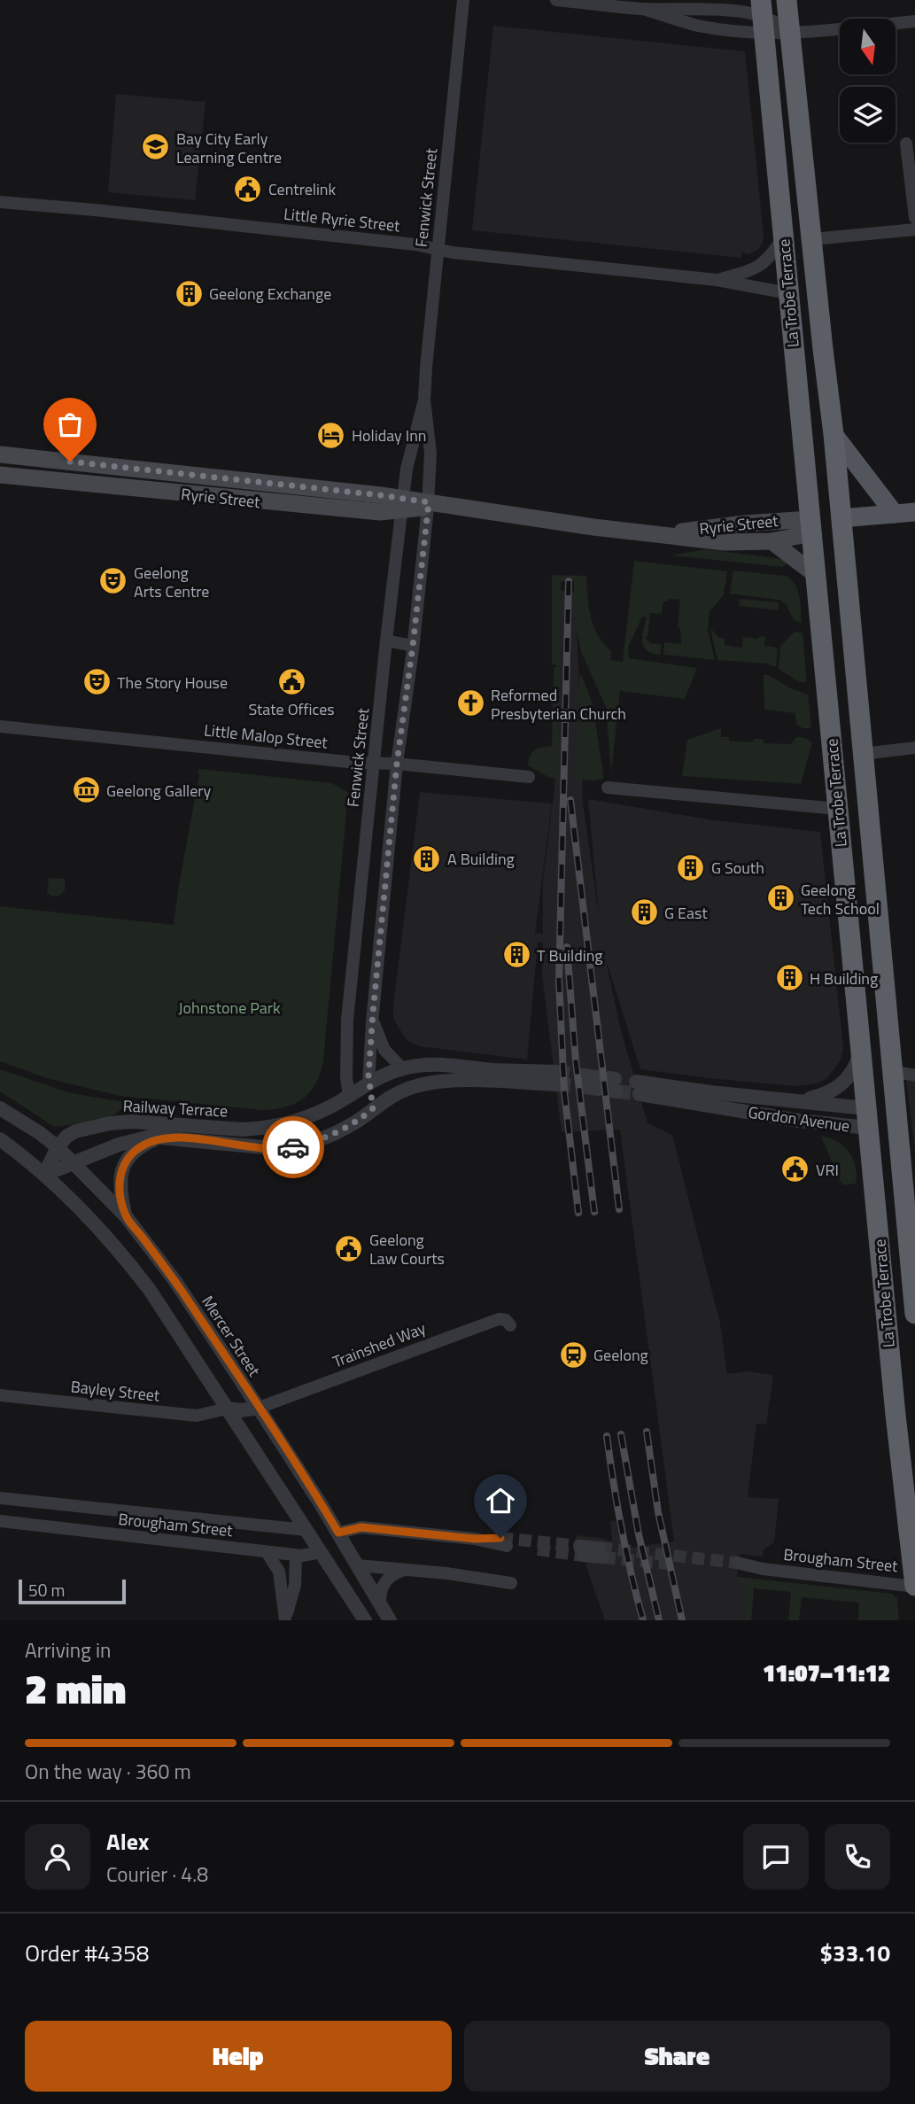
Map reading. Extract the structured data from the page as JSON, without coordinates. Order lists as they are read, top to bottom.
{
  "streets": {
    "highway": ["La Trobe Terrace", "Gordon Avenue"],
    "main road": ["Ryrie Street"],
    "street": [
      "Fenwick Street",
      "Little Ryrie Street",
      "Little Malop Street",
      "Railway Terrace",
      "Mercer Street",
      "Trainshed Way",
      "Bayley Street",
      "Brougham Street"
    ]
  },
  "crossings": [
    ["Fenwick Street", "Little Ryrie Street"],
    ["Fenwick Street", "Ryrie Street"],
    ["Fenwick Street", "Little Malop Street"],
    ["Fenwick Street", "Railway Terrace"],
    ["Little Ryrie Street", "La Trobe Terrace"],
    ["La Trobe Terrace", "Ryrie Street"],
    ["La Trobe Terrace", "Gordon Avenue"],
    ["La Trobe Terrace", "Brougham Street"],
    ["Railway Terrace", "Mercer Street"],
    ["Mercer Street", "Trainshed Way"],
    ["Mercer Street", "Brougham Street"]
  ],
  "parks": ["Johnstone Park"],
  "places": {
    "school or university": ["Bay City Early Learning Centre"],
    "public building": [
      "Centrelink",
      "State Offices",
      "VRI",
      "Geelong Law Courts"
    ],
    "building": [
      "Geelong Exchange",
      "A Building",
      "G South",
      "Geelong Tech School",
      "G East",
      "T Building",
      "H Building"
    ],
    "hotel": ["Holiday Inn"],
    "theatre": ["Geelong Arts Centre", "The Story House"],
    "church": ["Reformed Presbyterian Church"],
    "museum": ["Geelong Gallery"],
    "station": ["Geelong"]
  },
  "scale_bar": "50 m",
  "north": "bottom",
  "page": {
    "scale": "50 m",
    "heading": ["2 min", "Arriving in", "11:07–11:12"],
    "panel": [
      "Alex",
      "Courier · 4.8",
      "Order #4358",
      "$33.10"
    ],
    "bar": "On the way · 360 m",
    "buttons": ["Help", "Share"]
  }
}
